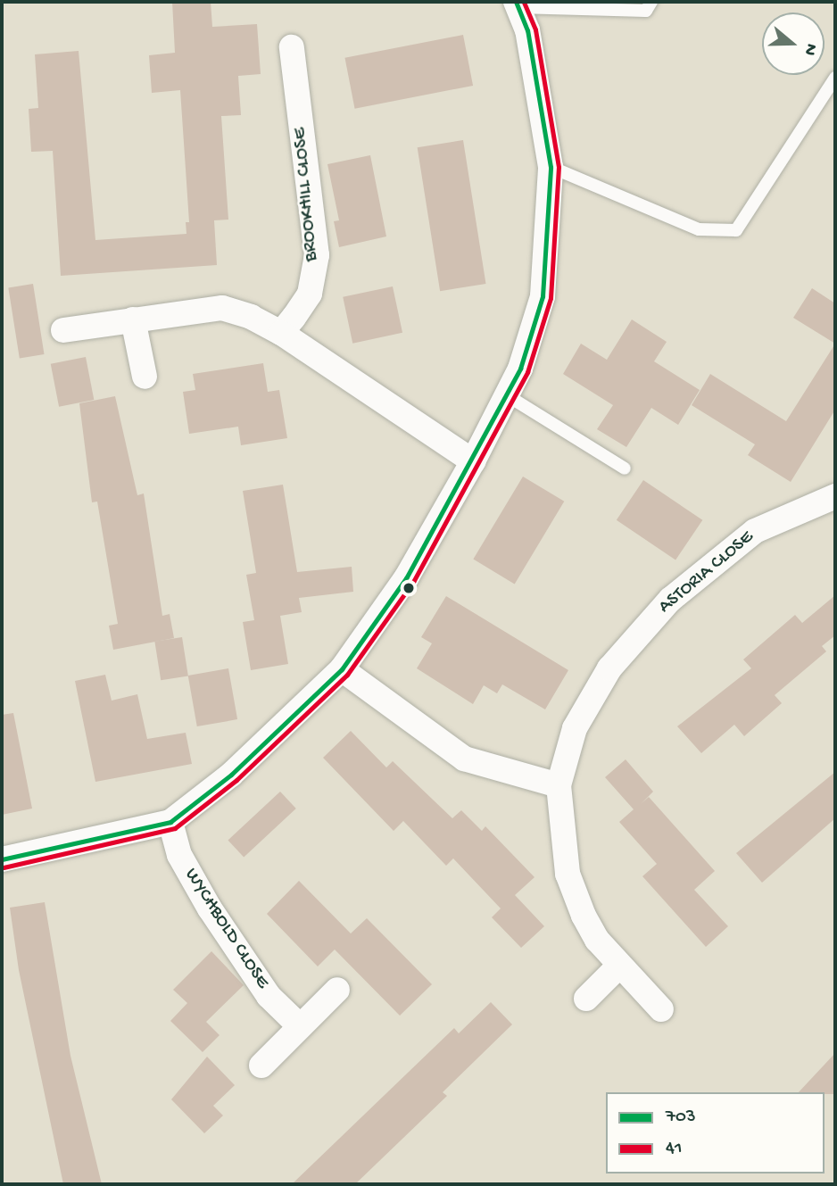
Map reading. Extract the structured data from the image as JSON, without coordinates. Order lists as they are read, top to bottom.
{
  "streets": {
    "street": ["BROOKHILL CLOSE", "ASTORIA CLOSE", "WYCHBOLD CLOSE"]
  },
  "lines": ["transit line 703", "transit line 41"],
  "legend": ["703", "41"],
  "north": "right"
}
